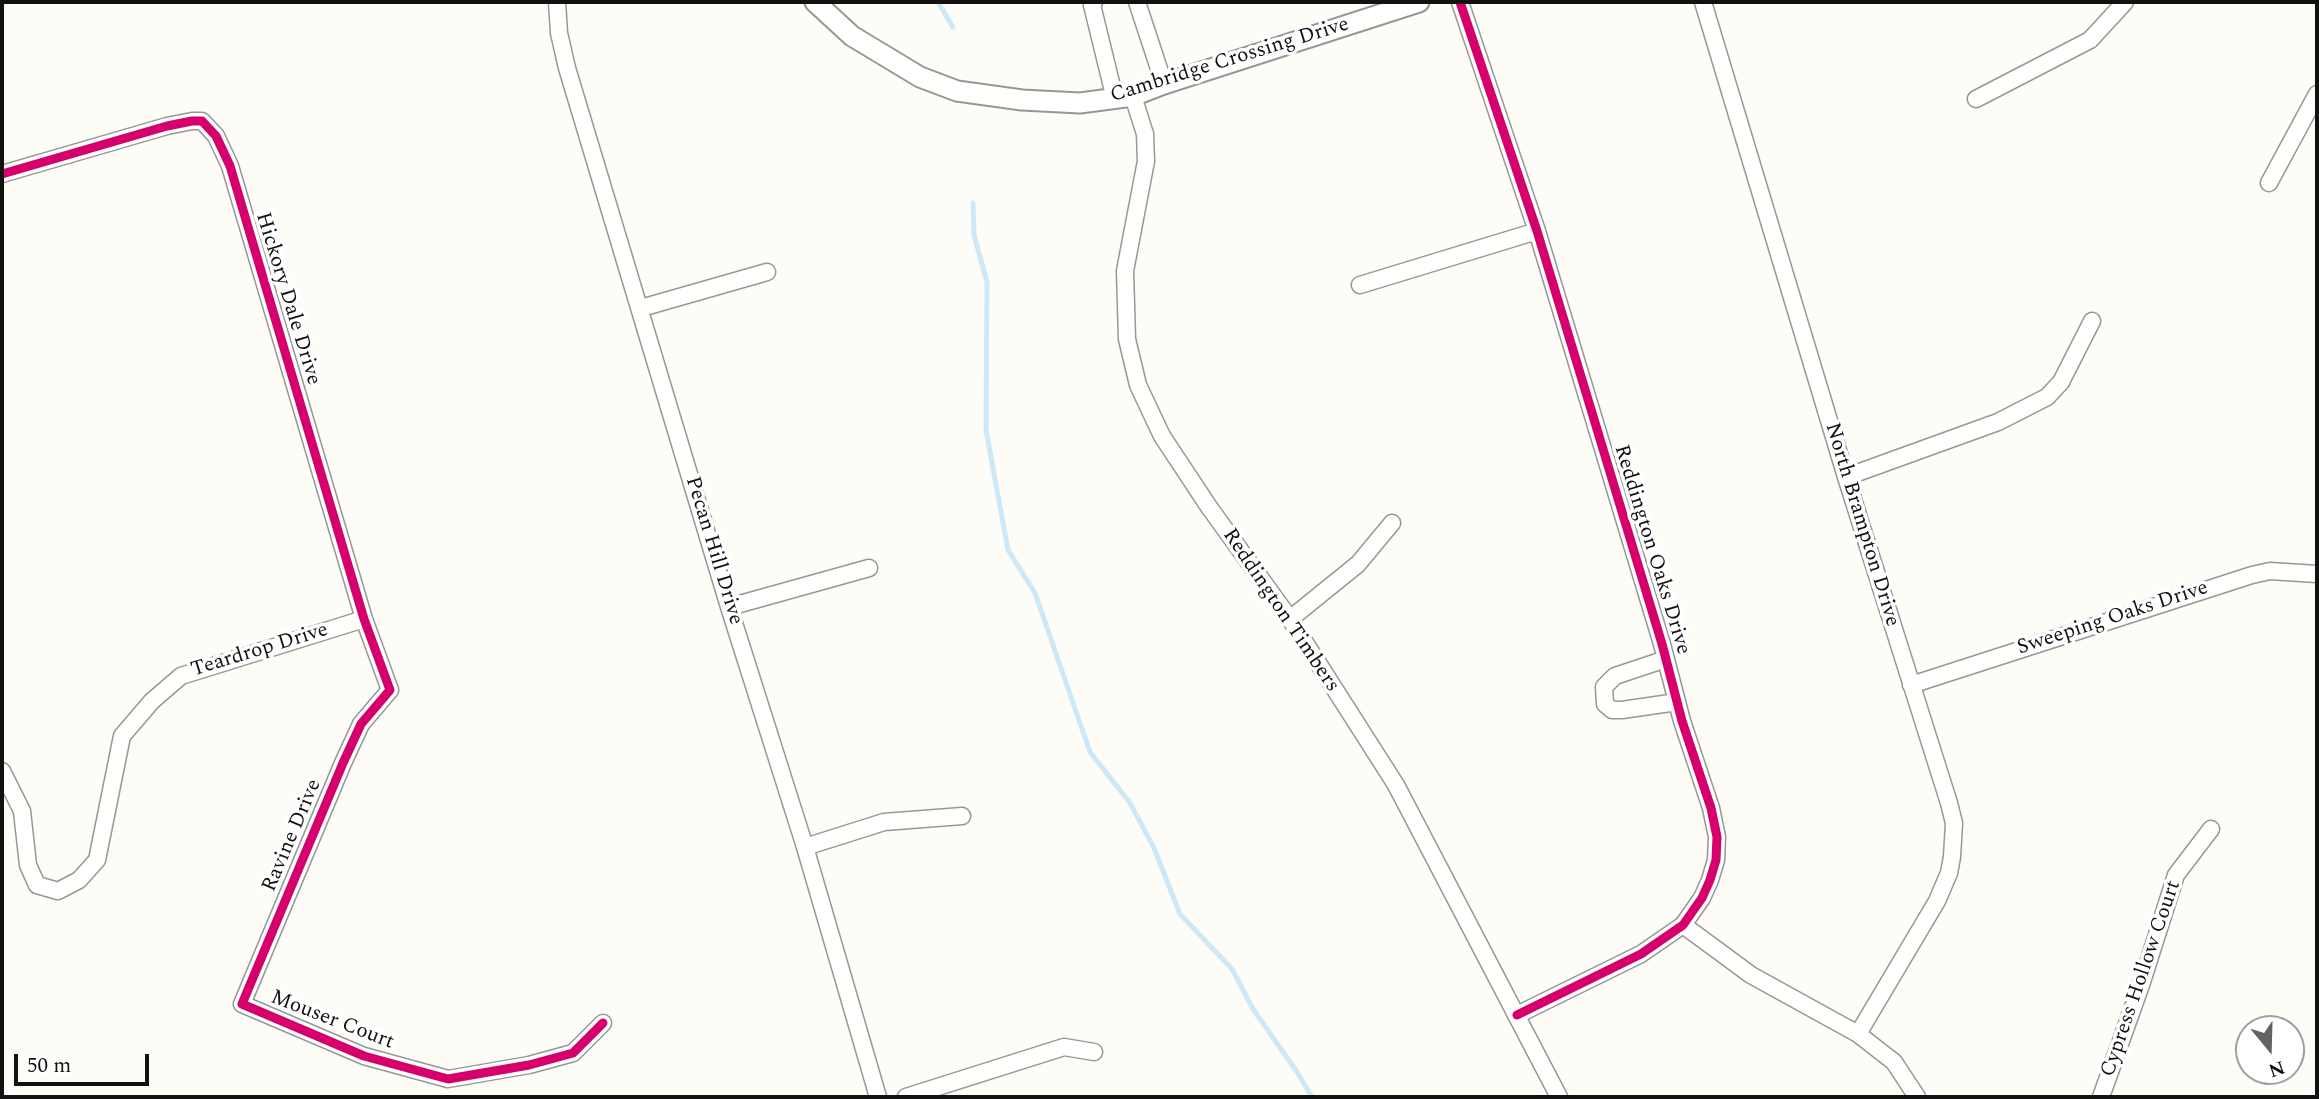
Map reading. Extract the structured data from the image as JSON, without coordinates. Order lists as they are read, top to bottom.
{
  "streets": {
    "street": [
      "Cambridge Crossing Drive",
      "Hickory Dale Drive",
      "North Brampton Drive",
      "Reddington Oaks Drive",
      "Pecan Hill Drive",
      "Reddington Timbers",
      "Sweeping Oaks Drive",
      "Teardrop Drive",
      "Ravine Drive",
      "Cypress Hollow Court",
      "Mouser Court"
    ]
  },
  "crossings": [
    ["Cambridge Crossing Drive", "Reddington Timbers"],
    ["Hickory Dale Drive", "Teardrop Drive"],
    ["Hickory Dale Drive", "Ravine Drive"],
    ["North Brampton Drive", "Sweeping Oaks Drive"],
    ["Reddington Oaks Drive", "Reddington Timbers"],
    ["Ravine Drive", "Mouser Court"]
  ],
  "scale_bar": "50 m",
  "north": "bottom"
}
